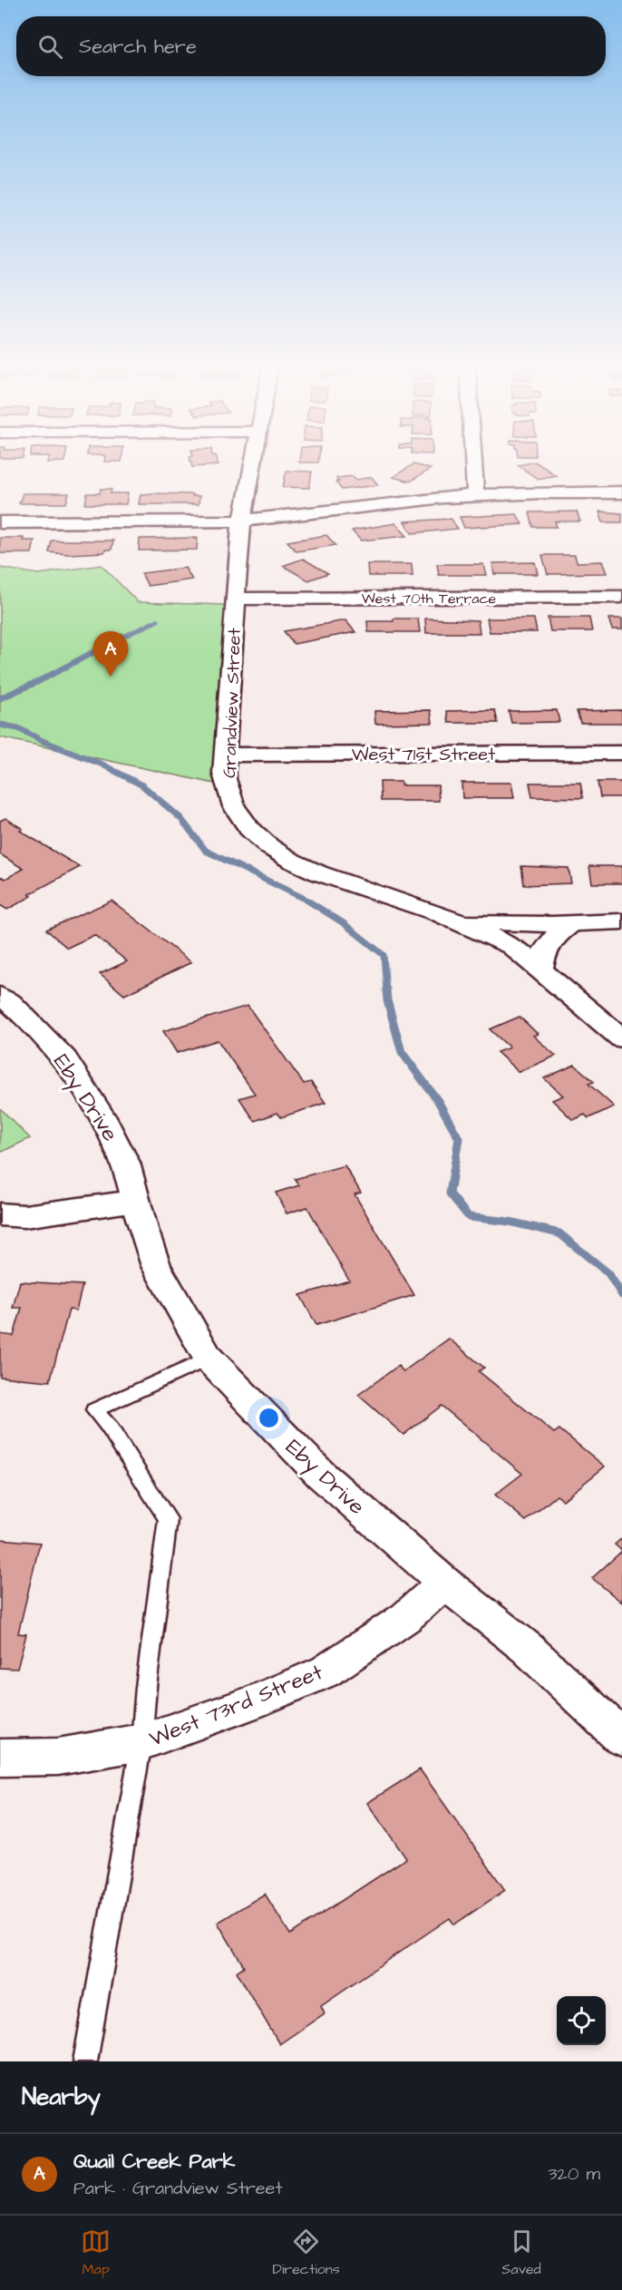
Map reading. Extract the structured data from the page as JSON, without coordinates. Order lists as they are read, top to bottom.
{
  "streets": {
    "street": [
      "West 70th Terrace",
      "Grandview Street",
      "West 71st Street",
      "Eby Drive",
      "West 73rd Street"
    ]
  },
  "crossings": [
    ["West 70th Terrace", "Grandview Street"],
    ["Grandview Street", "West 71st Street"],
    ["Eby Drive", "West 73rd Street"]
  ],
  "page": {
    "search": "Search here",
    "pins": "A",
    "heading": "Nearby",
    "list": [
      {
        "mark": "A",
        "name": "Quail Creek Park",
        "note": "Park · Grandview Street",
        "value": "320 m"
      }
    ],
    "nav": ["Map", "Directions", "Saved"]
  }
}
